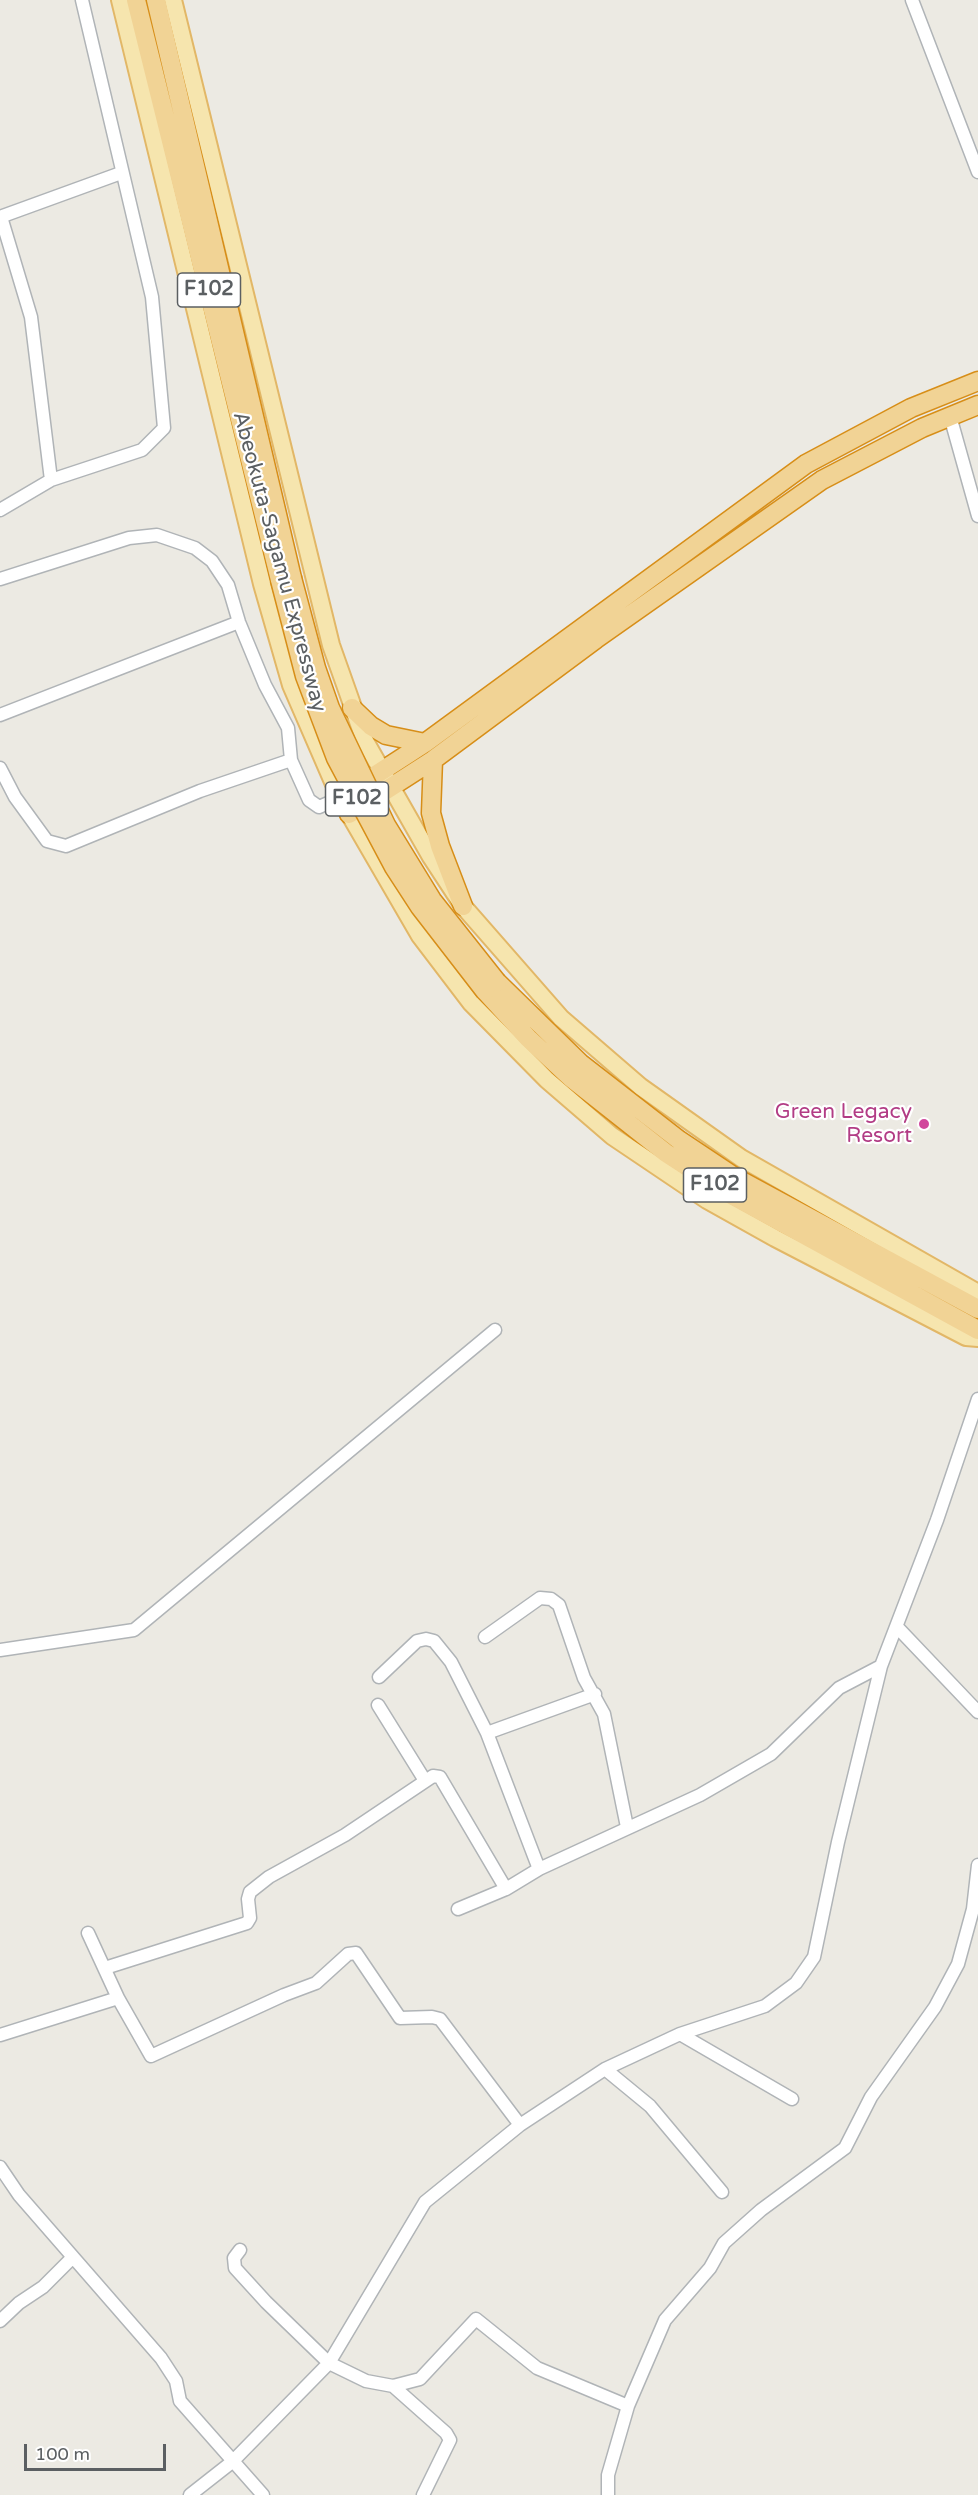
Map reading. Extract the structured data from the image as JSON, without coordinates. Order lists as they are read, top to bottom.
{
  "streets": {
    "highway": ["F102", "Abeokuta-Sagamu Expressway"]
  },
  "places": ["Green Legacy Resort"],
  "scale_bar": "100 m"
}
